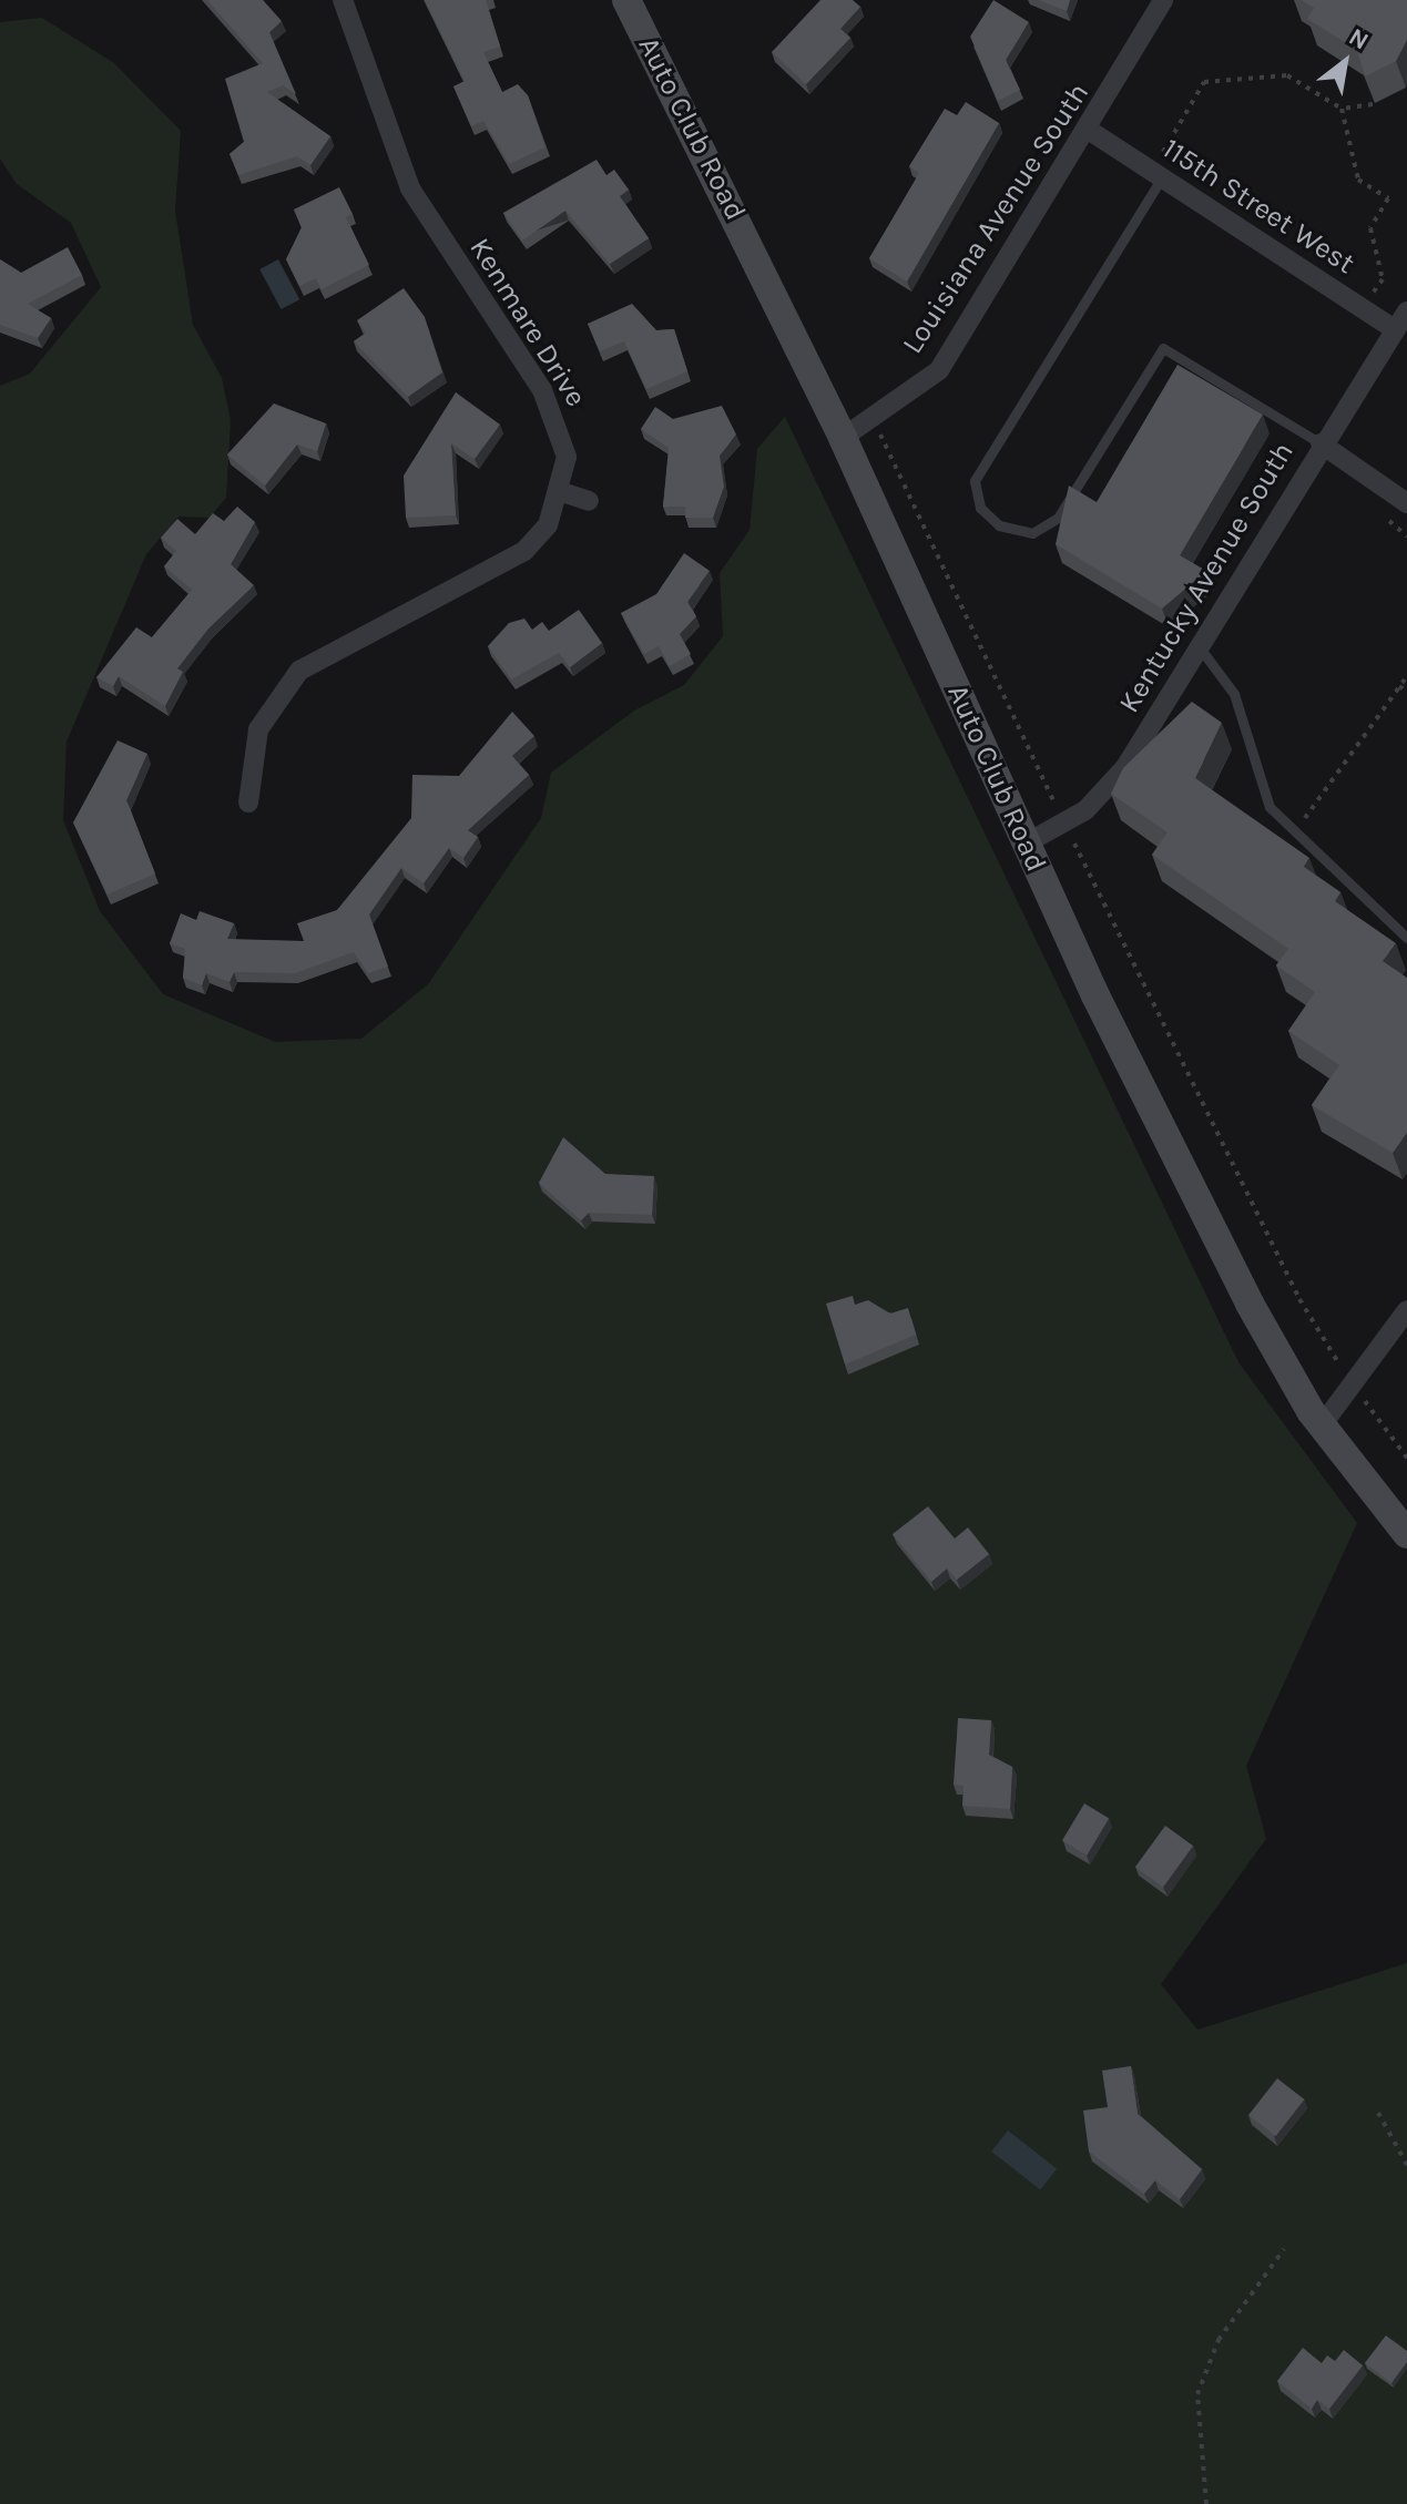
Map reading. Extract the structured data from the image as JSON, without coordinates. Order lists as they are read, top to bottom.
{
  "streets": {
    "street": [
      "Auto Club Road",
      "115th Street West",
      "Louisiana Avenue South",
      "Kenmare Drive",
      "Kentucky Avenue South"
    ]
  },
  "crossings": [
    ["Auto Club Road", "Louisiana Avenue South"],
    ["Auto Club Road", "Kentucky Avenue South"],
    ["115th Street West", "Louisiana Avenue South"],
    ["115th Street West", "Kentucky Avenue South"]
  ],
  "north": "top right"
}
